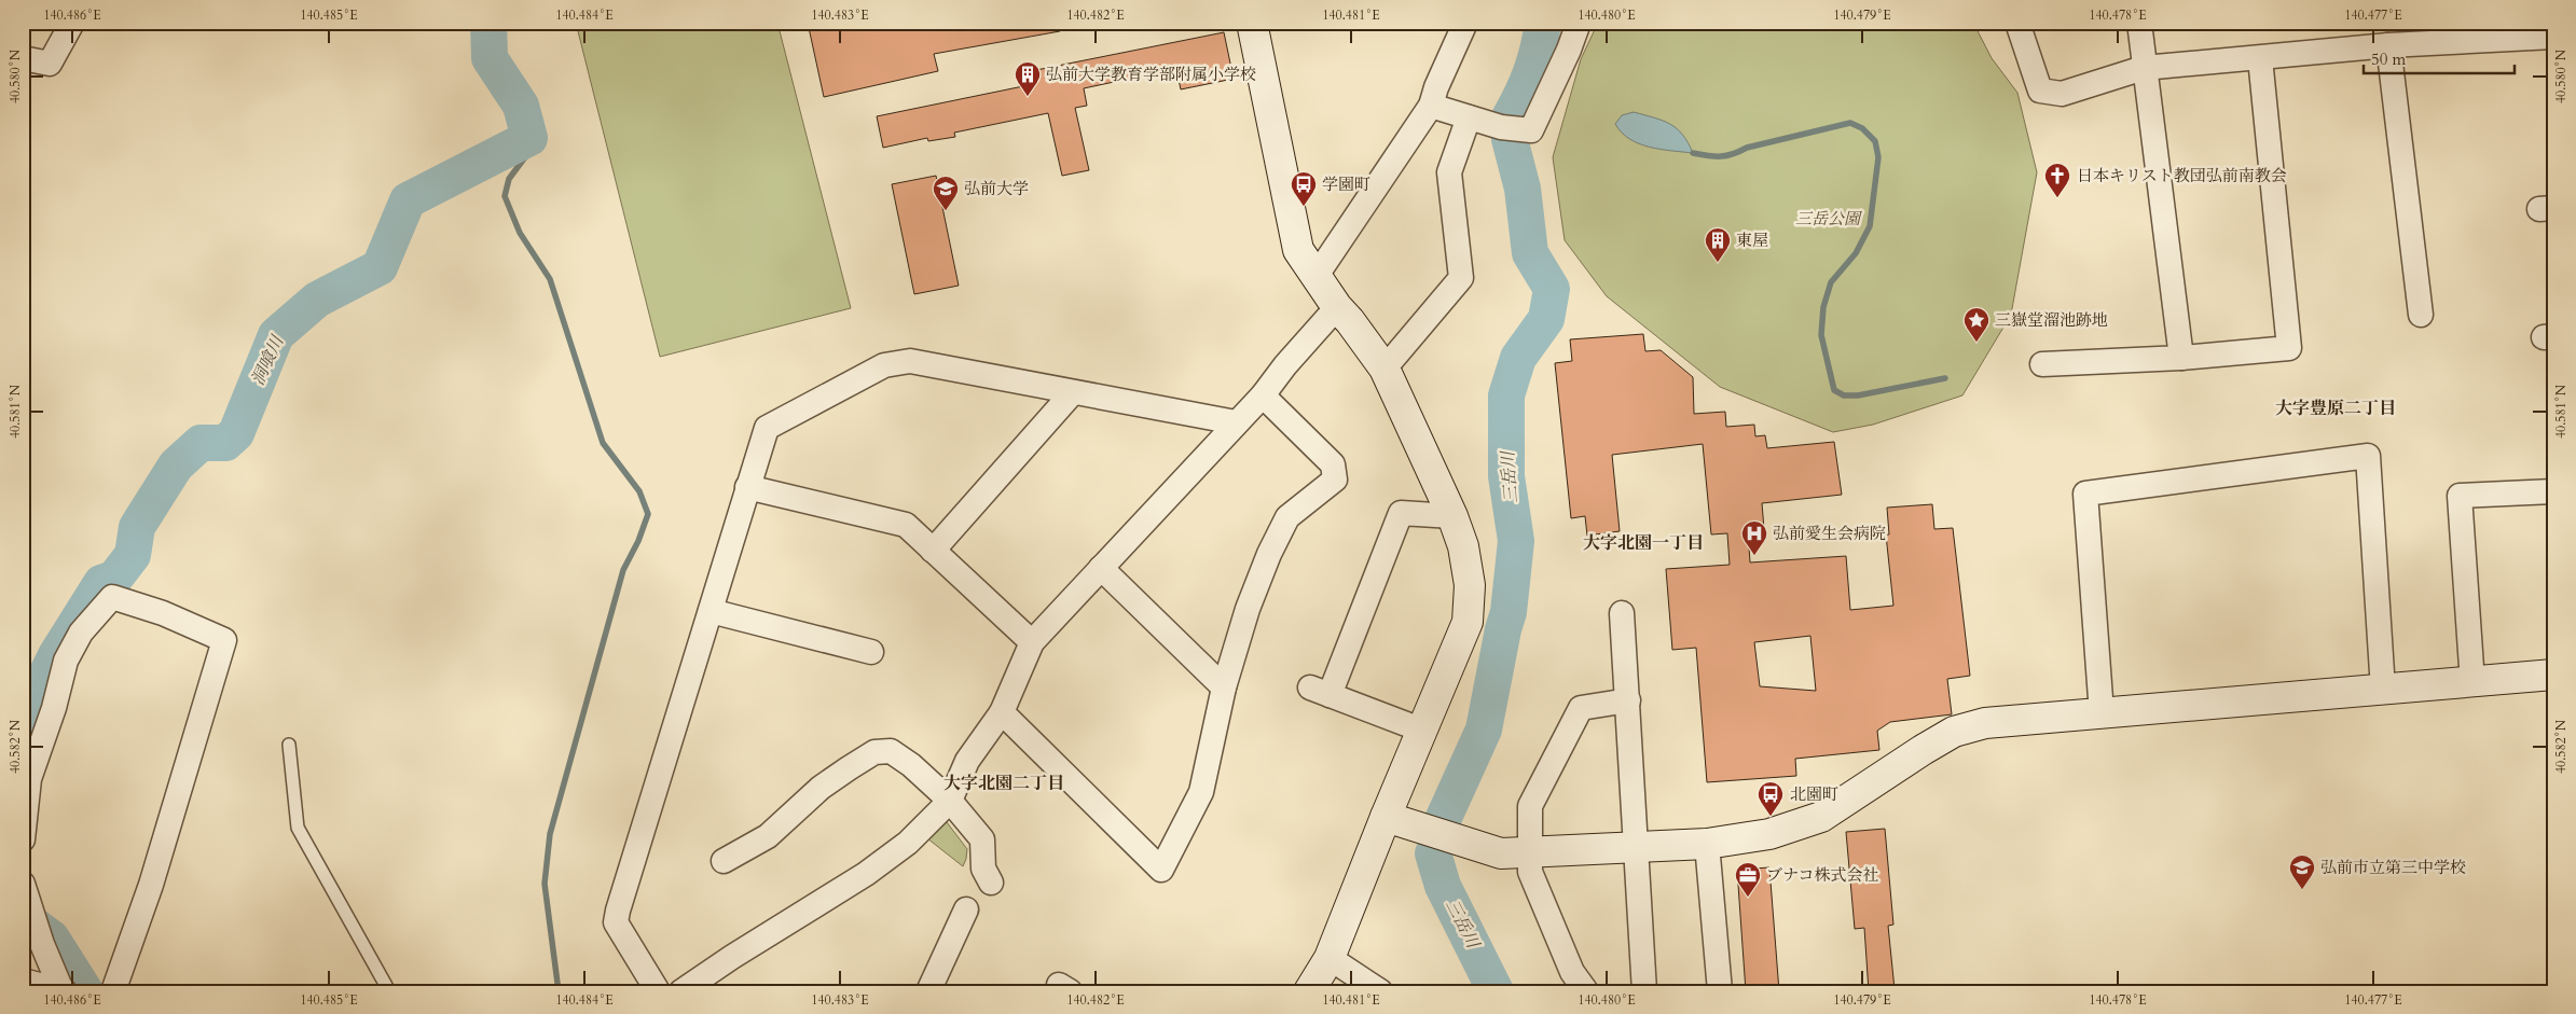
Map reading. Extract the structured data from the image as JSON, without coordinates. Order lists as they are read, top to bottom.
{
  "districts": ["大字豊原二丁目", "大字北園一丁目", "大字北園二丁目"],
  "water": ["洞喰川", "三岳川"],
  "parks": ["三岳公園"],
  "places": {
    "building": ["弘前大学教育学部附属小学校", "東屋"],
    "church": ["日本キリスト教団弘前南教会"],
    "bus stop": ["学園町", "北園町"],
    "school or university": ["弘前大学", "弘前市立第三中学校"],
    "place": ["三嶽堂溜池跡地"],
    "hospital": ["弘前愛生会病院"],
    "office": ["ブナコ株式会社"]
  },
  "scale_bar": "50 m",
  "coordinates": [
    "140.486°E",
    "140.485°E",
    "140.484°E",
    "140.483°E",
    "140.482°E",
    "140.481°E",
    "140.480°E",
    "140.479°E",
    "140.478°E",
    "140.477°E",
    "40.580°N",
    "40.581°N",
    "40.582°N"
  ]
}
